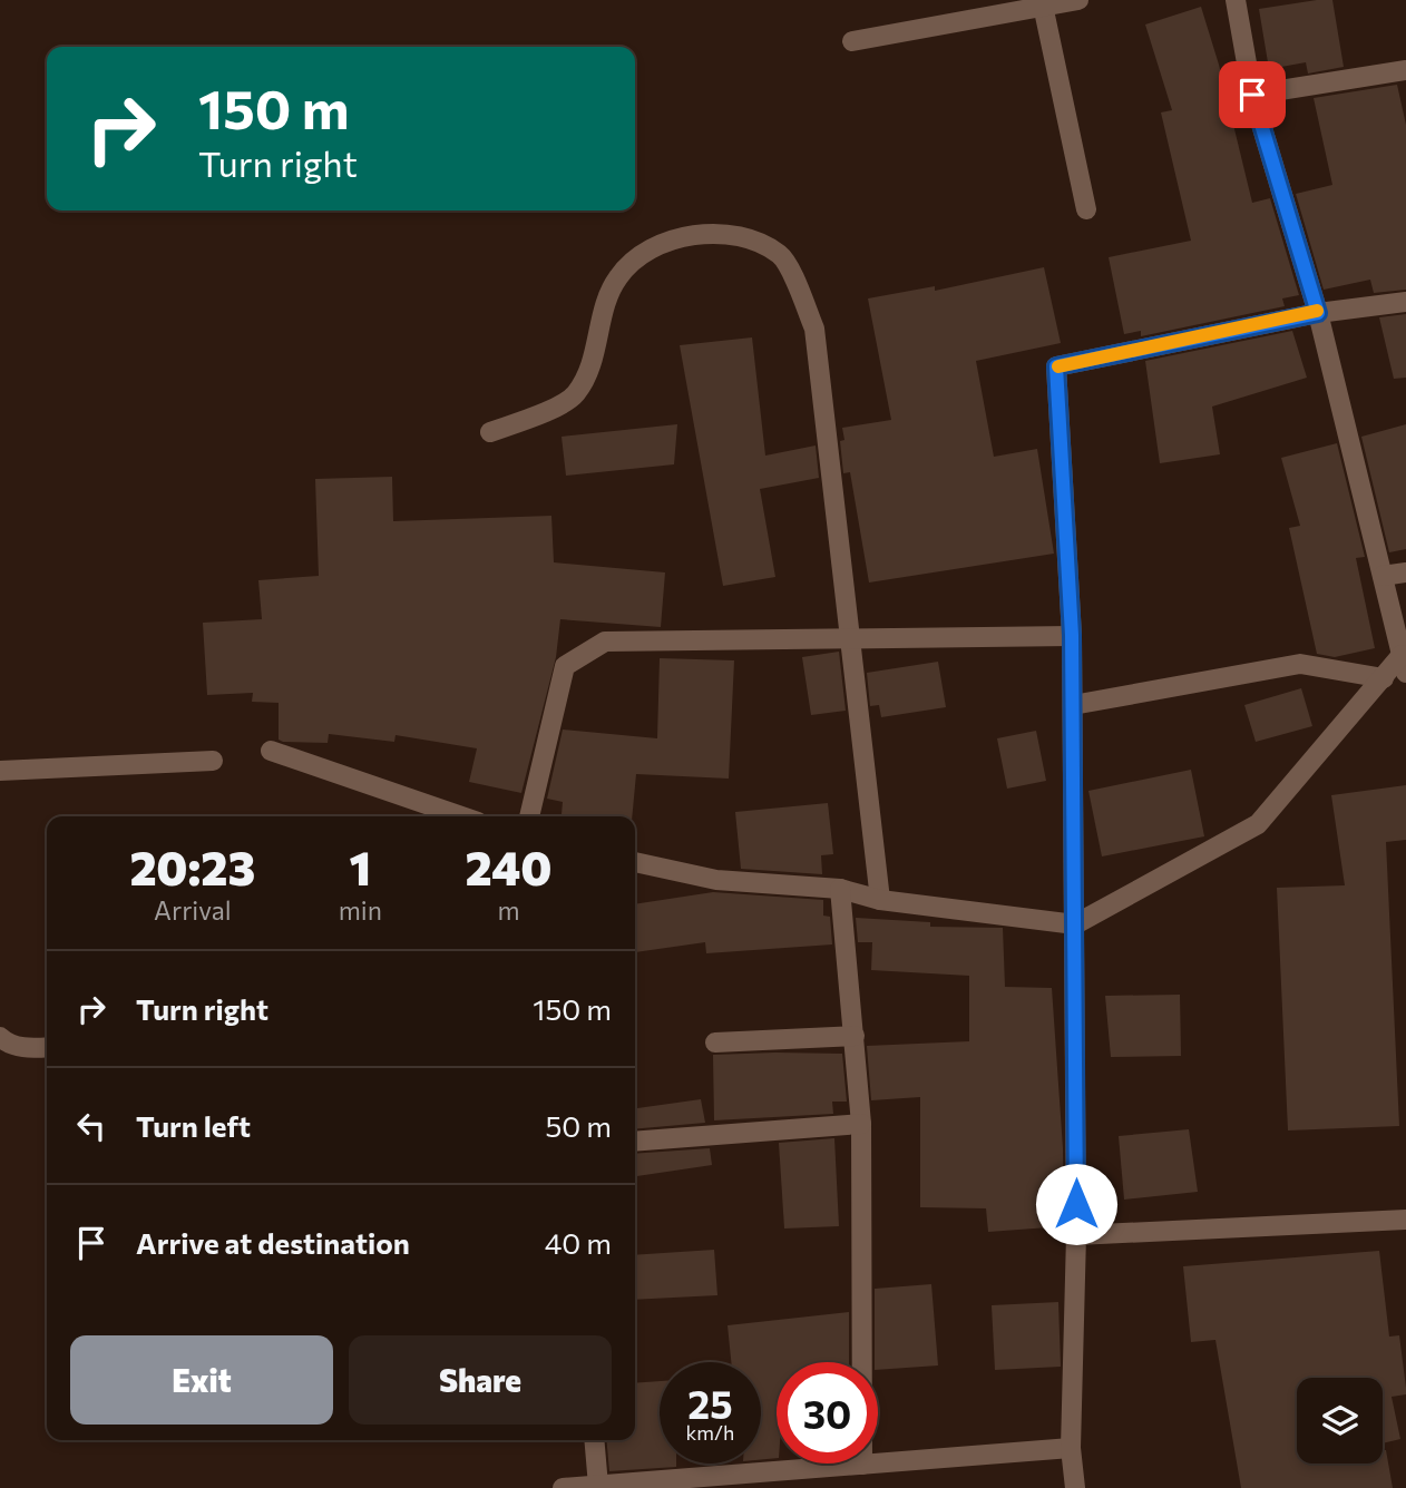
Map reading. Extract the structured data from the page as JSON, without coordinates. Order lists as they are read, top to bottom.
{
  "page": {
    "turn": ["150 m", "Turn right"],
    "eta": [
      "20:23",
      "Arrival",
      "1",
      "min",
      "240",
      "m"
    ],
    "list": [
      {
        "name": "Turn right",
        "value": "150 m"
      },
      {
        "name": "Turn left",
        "value": "50 m"
      },
      {
        "name": "Arrive at destination",
        "value": "40 m"
      }
    ],
    "buttons": ["Exit", "Share"],
    "speed": "25 km/h",
    "limit": "30"
  }
}
